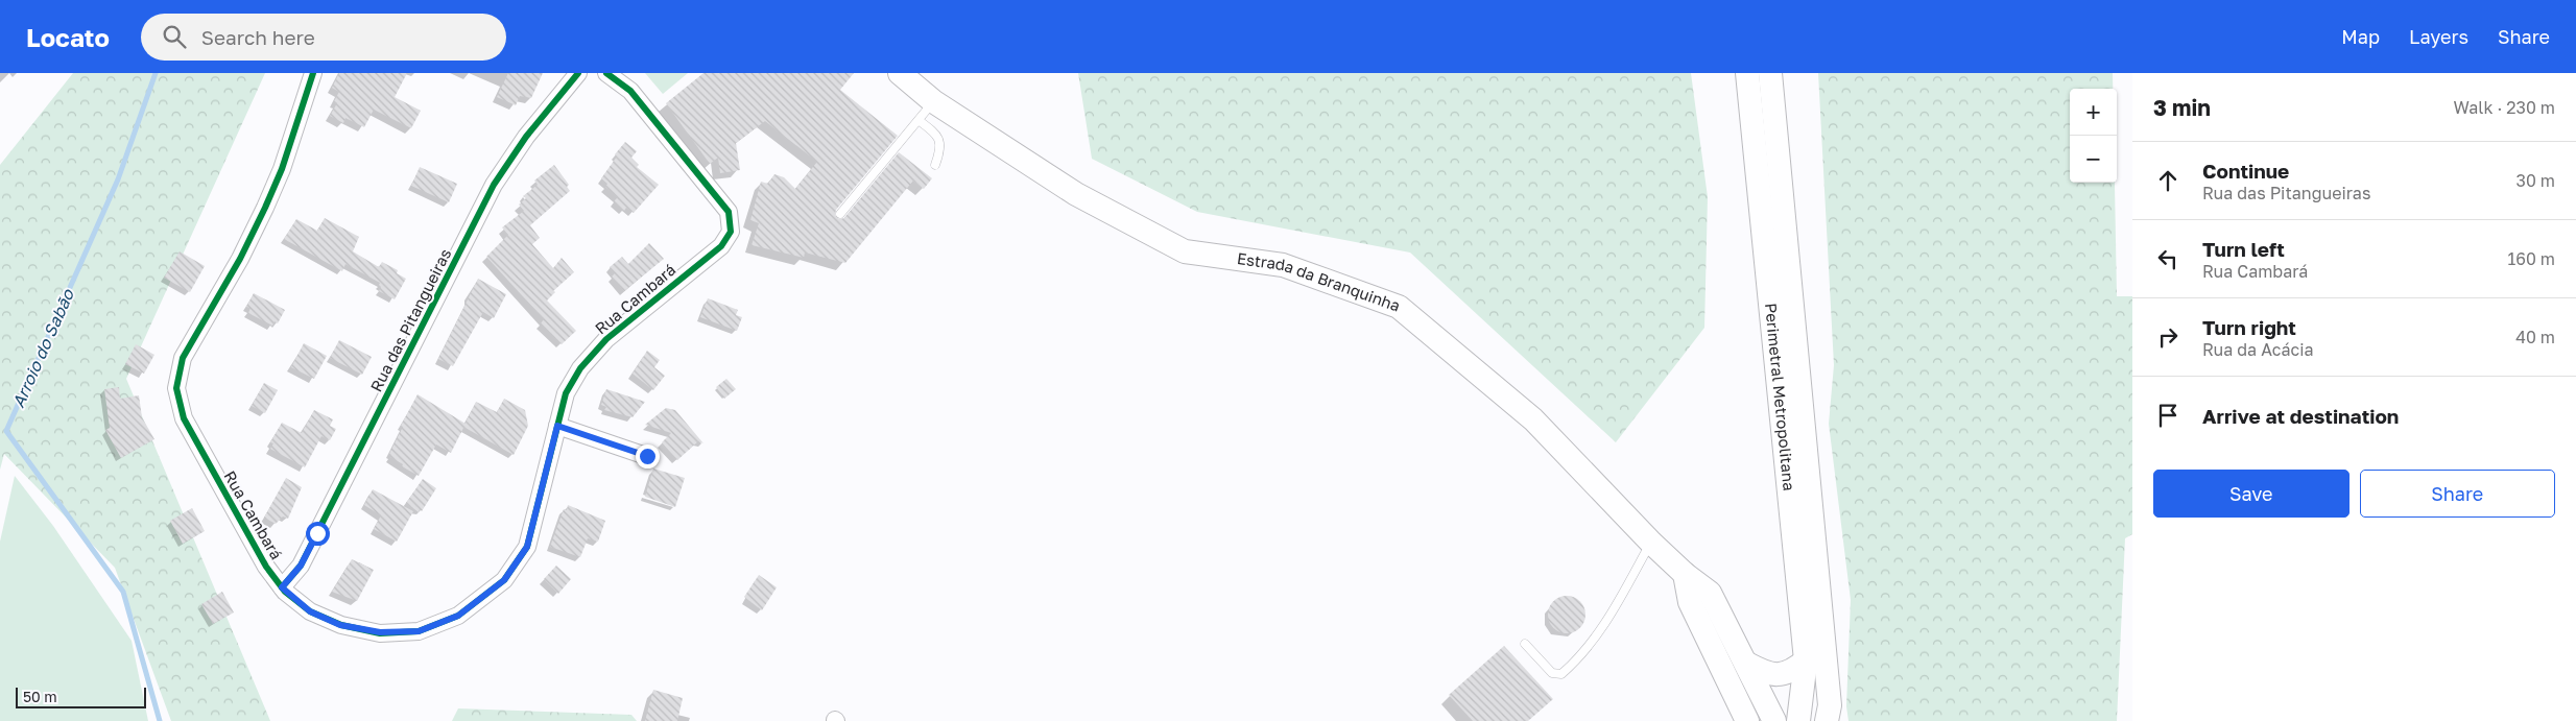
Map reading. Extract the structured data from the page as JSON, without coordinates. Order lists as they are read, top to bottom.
{
  "streets": {
    "main road": ["Estrada da Branquinha", "Perimetral Metropolitana"],
    "street": ["Rua Cambará", "Rua das Pitangueiras"]
  },
  "crossings": [
    ["Rua Cambará", "Rua das Pitangueiras"]
  ],
  "water": ["Arroio do Sabão"],
  "scale_bar": "50 m",
  "page": {
    "header": "Locato",
    "search": "Search here",
    "nav": ["Map", "Layers", "Share"],
    "heading": ["3 min", "Walk · 230 m"],
    "map_buttons": ["+", "−"],
    "list": [
      ["Continue", "Rua das Pitangueiras", "30 m"],
      ["Turn left", "Rua Cambará", "160 m"],
      ["Turn right", "Rua da Acácia", "40 m"],
      "Arrive at destination"
    ],
    "buttons": ["Save", "Share"],
    "scale": "50 m"
  }
}
